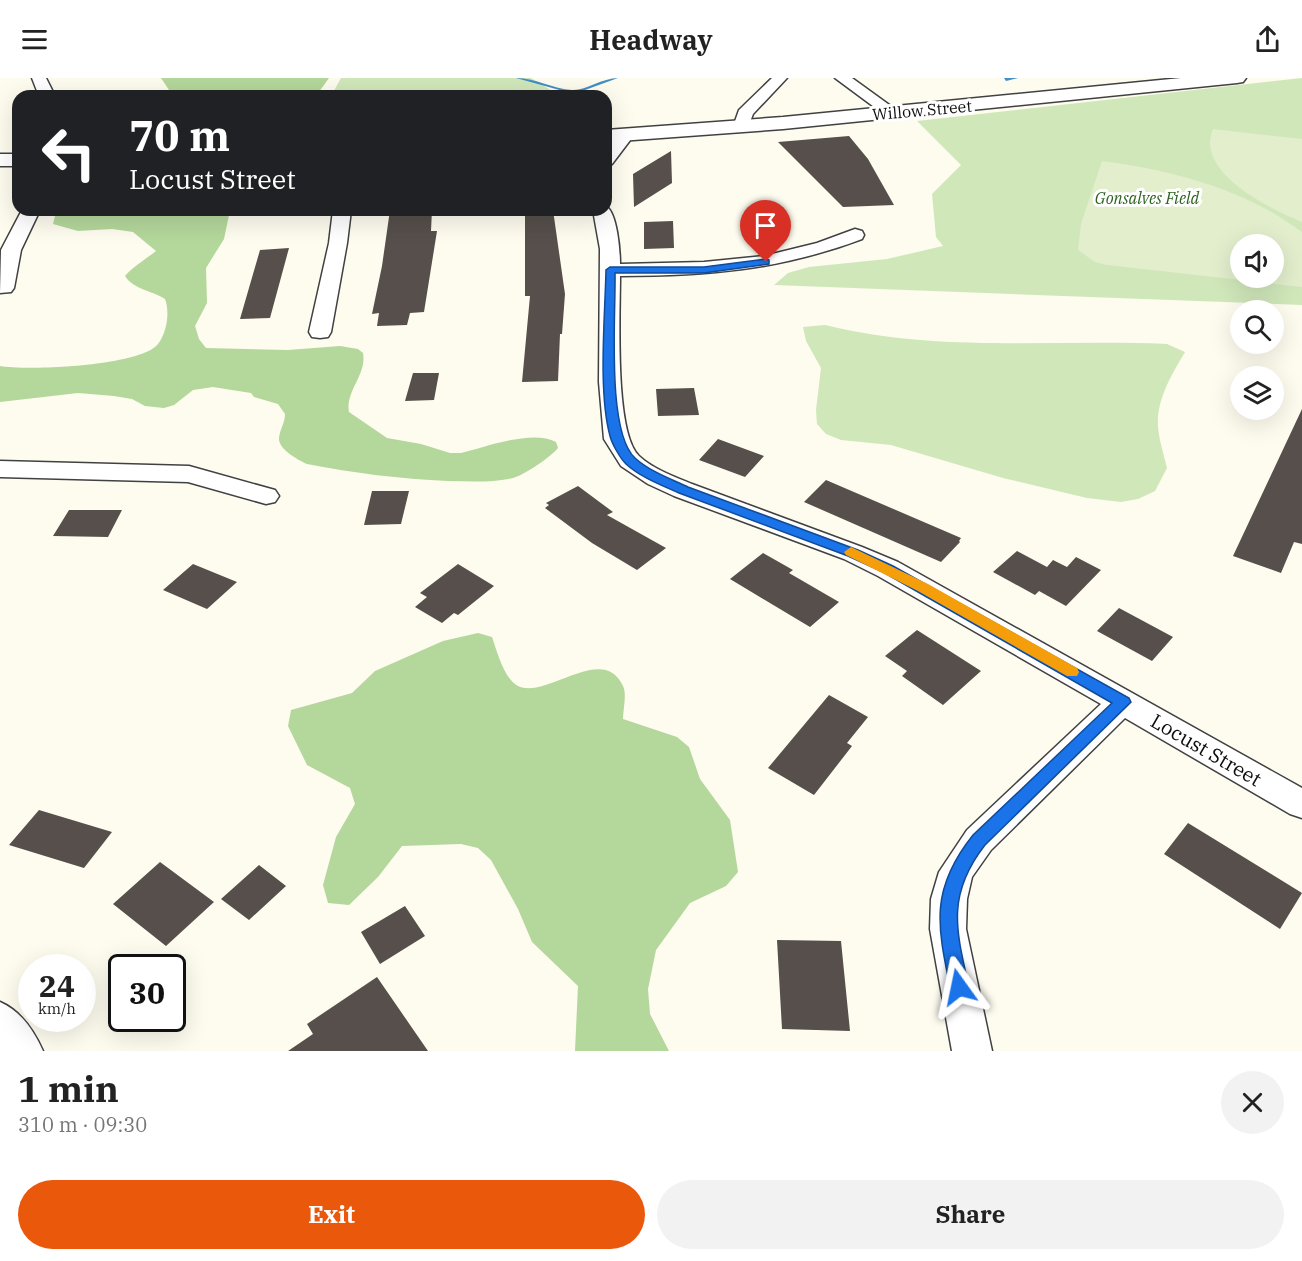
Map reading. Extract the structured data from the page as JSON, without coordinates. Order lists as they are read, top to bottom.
{
  "streets": {
    "street": ["Willow Street", "Locust Street"]
  },
  "parks": ["Gonsalves Field"],
  "page": {
    "header": "Headway",
    "turn": ["70 m", "Locust Street"],
    "speed": "24 km/h",
    "limit": "30",
    "heading": ["1 min", "310 m · 09:30"],
    "buttons": ["Exit", "Share"]
  }
}
